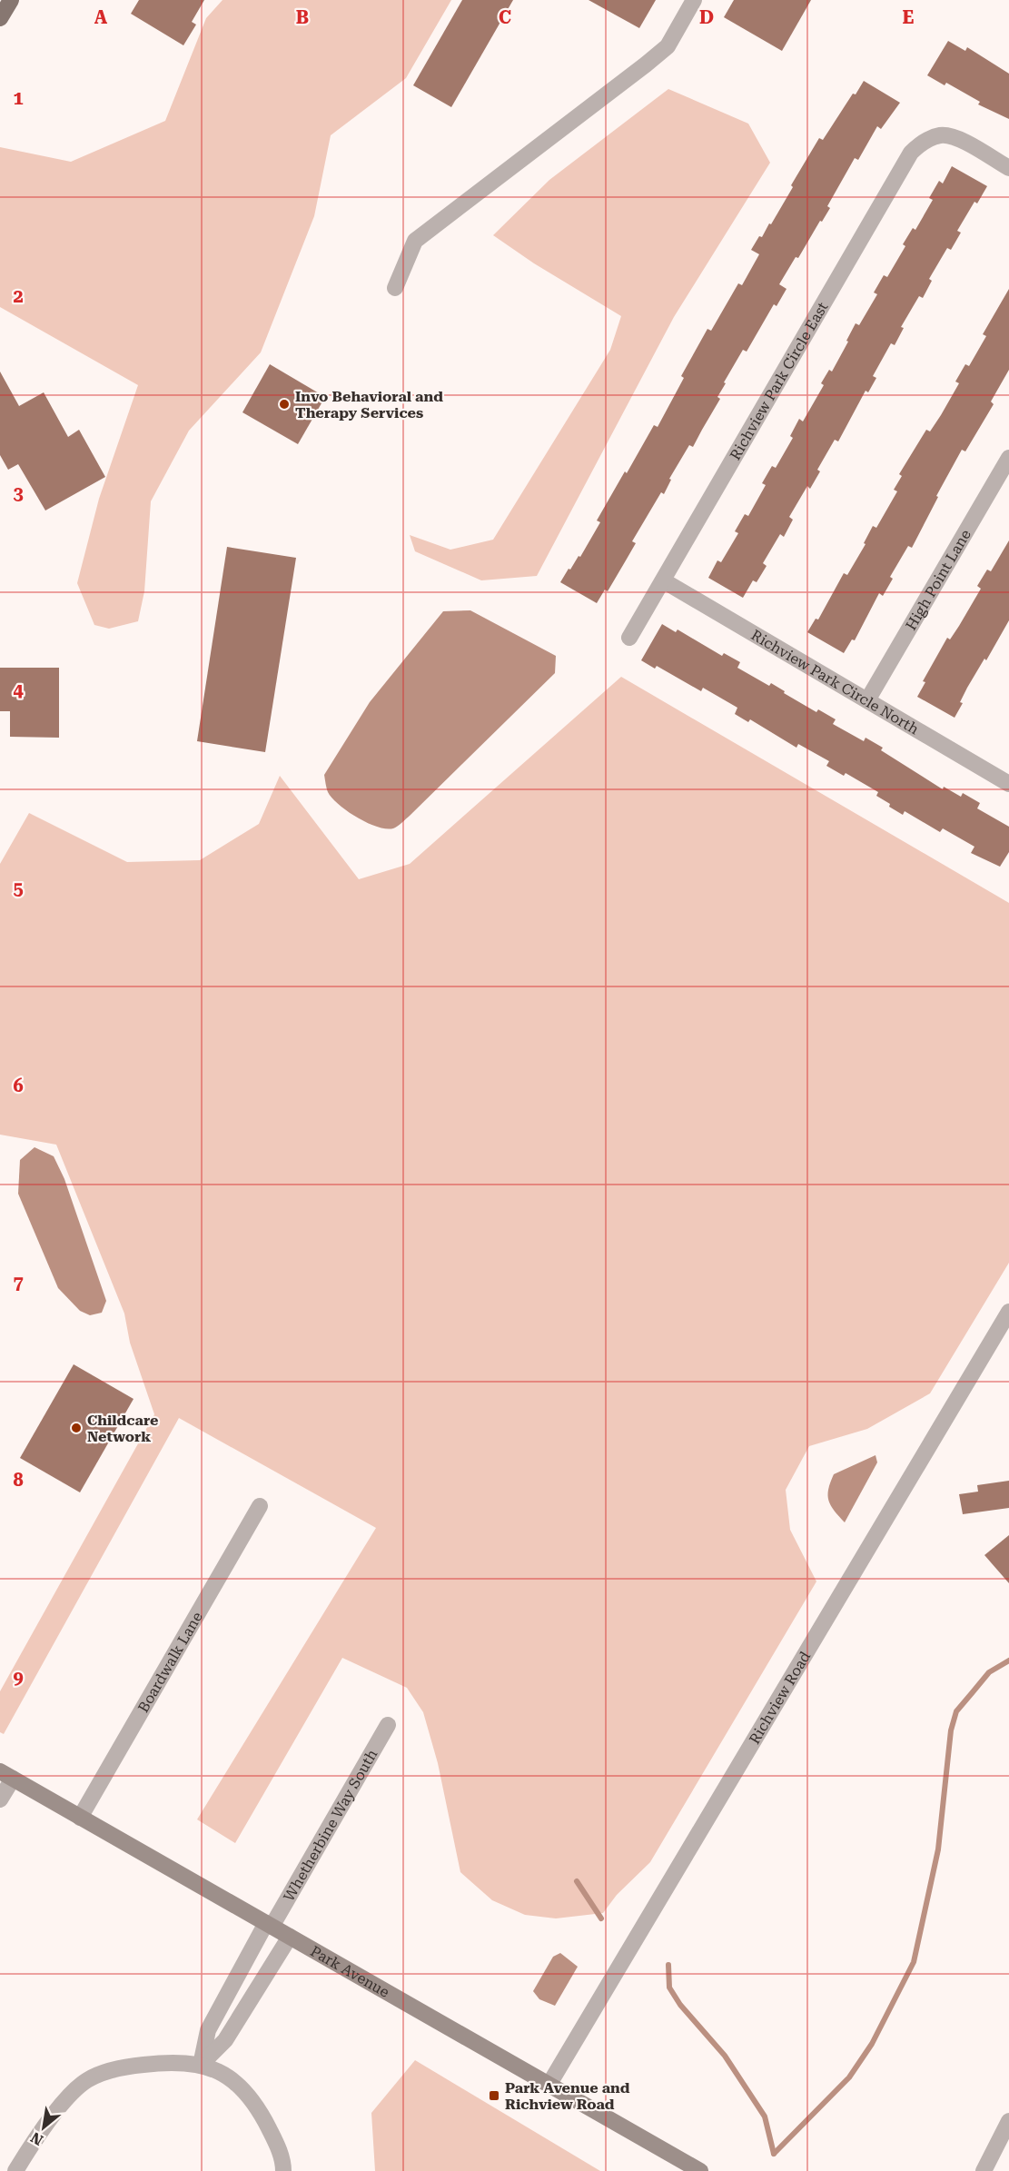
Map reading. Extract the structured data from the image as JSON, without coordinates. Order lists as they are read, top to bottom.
{
  "streets": {
    "main road": ["Park Avenue"],
    "street": [
      "Richview Park Circle East",
      "High Point Lane",
      "Richview Park Circle North",
      "Boardwalk Lane",
      "Richview Road",
      "Whetherbine Way South"
    ]
  },
  "crossings": [
    ["Richview Park Circle East", "Richview Park Circle North"],
    ["High Point Lane", "Richview Park Circle North"],
    ["Boardwalk Lane", "Park Avenue"],
    ["Richview Road", "Park Avenue"],
    ["Whetherbine Way South", "Park Avenue"]
  ],
  "places": {
    "other": ["Invo Behavioral and Therapy Services", "Childcare Network"],
    "transit": ["Park Avenue and Richview Road"]
  },
  "north": "bottom left",
  "grid": {
    "columns": [
      "A",
      "B",
      "C",
      "D",
      "E"
    ],
    "rows": [
      "1",
      "2",
      "3",
      "4",
      "5",
      "6",
      "7",
      "8",
      "9"
    ]
  }
}
